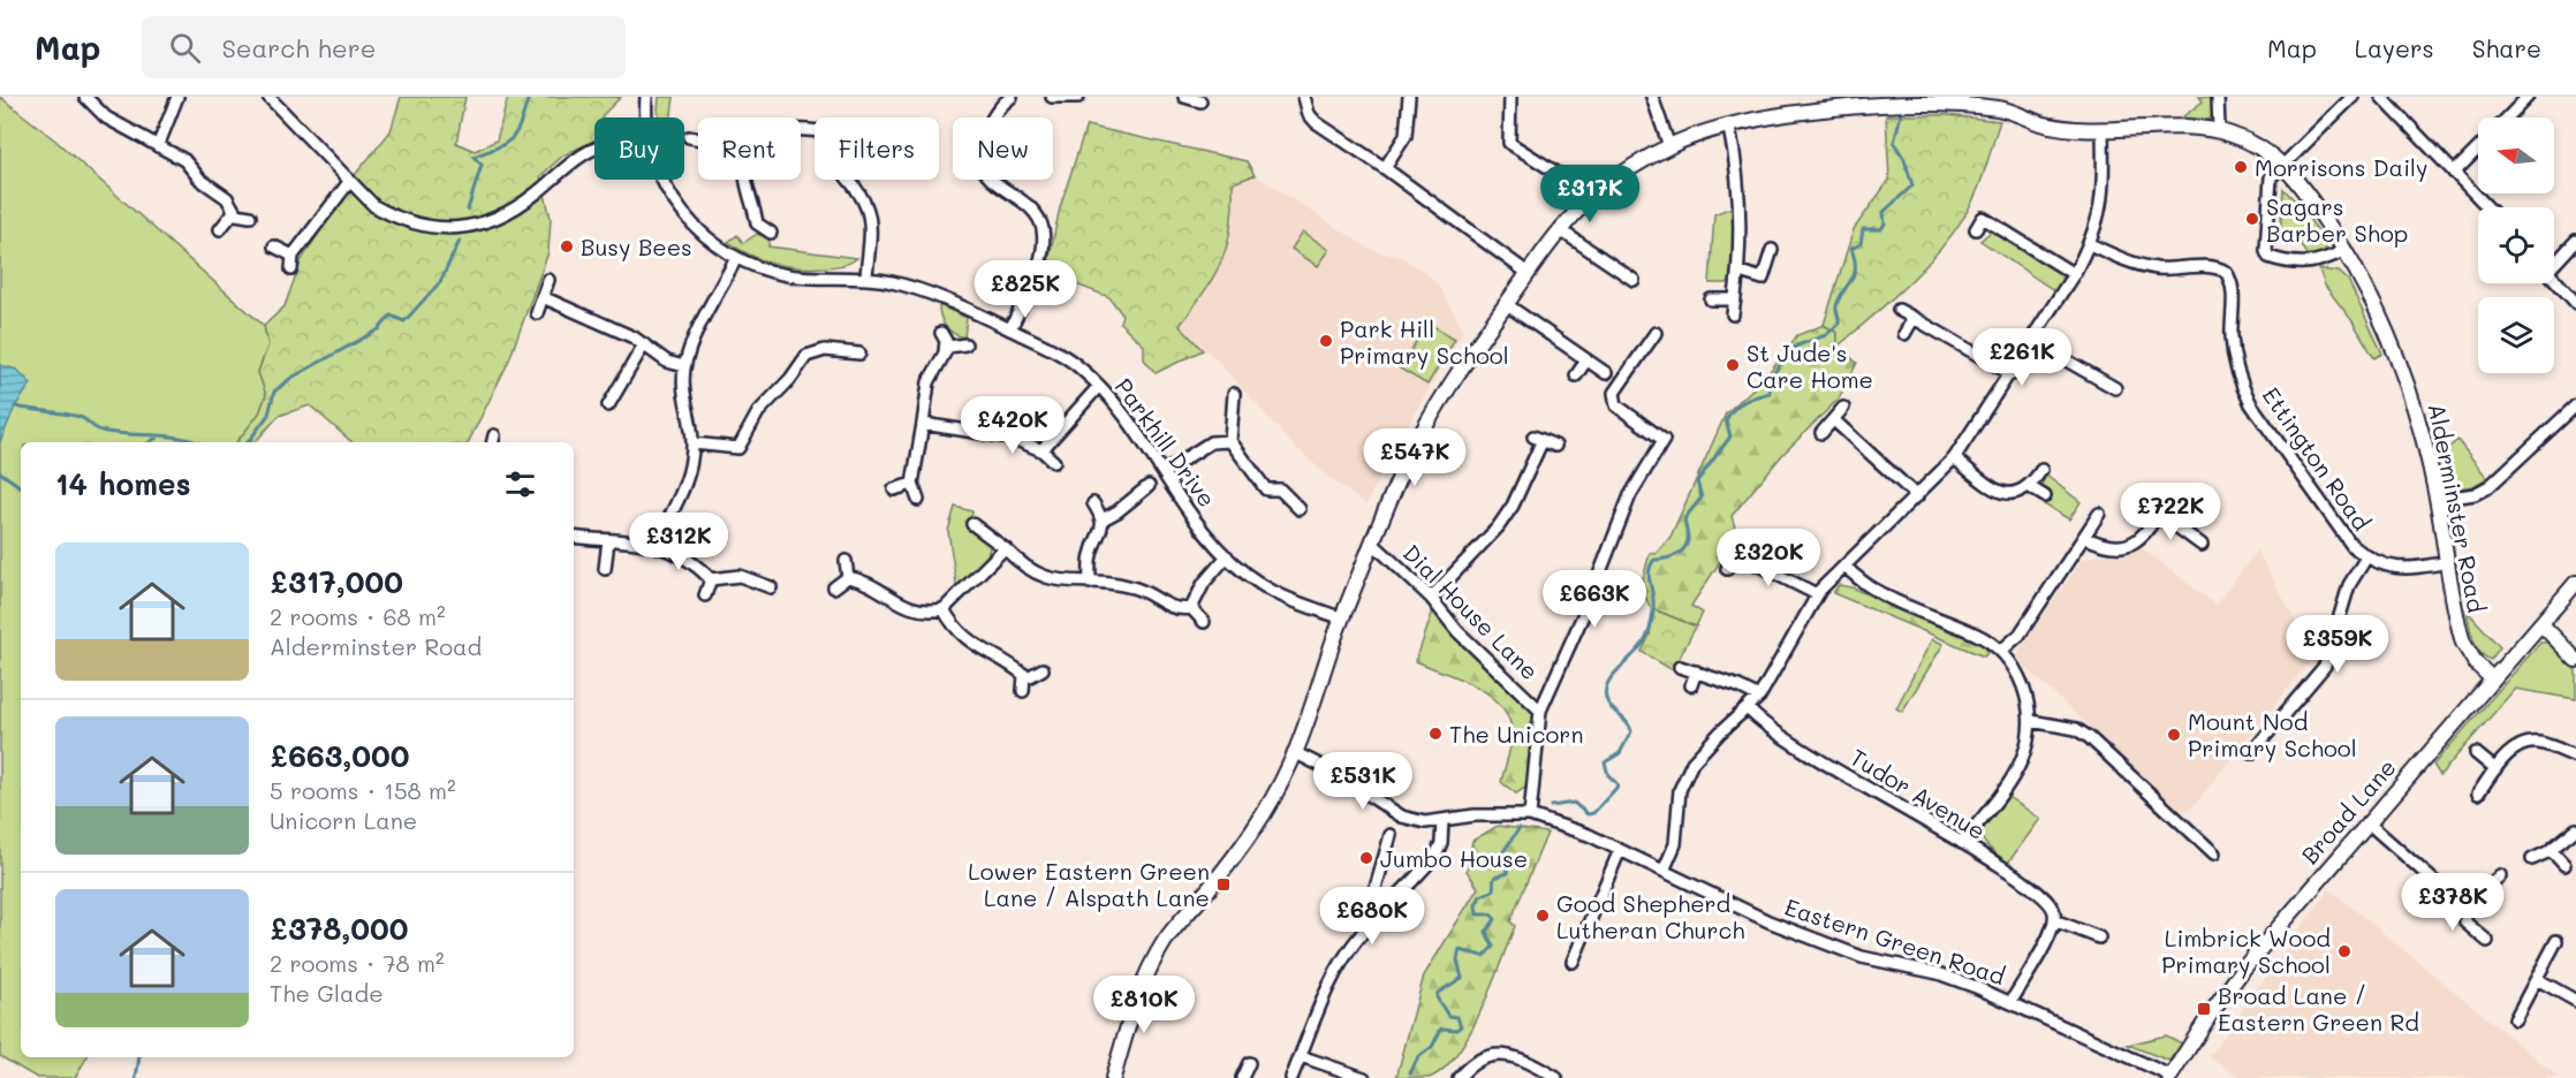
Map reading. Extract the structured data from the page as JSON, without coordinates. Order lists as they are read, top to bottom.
{
  "streets": {
    "street": [
      "Parkhill Drive",
      "Ettington Road",
      "Alderminster Road",
      "Dial House Lane",
      "Tudor Avenue",
      "Broad Lane",
      "Eastern Green Road"
    ]
  },
  "crossings": [
    ["Parkhill Drive", "Alderminster Road"],
    ["Ettington Road", "Alderminster Road"],
    ["Alderminster Road", "Dial House Lane"],
    ["Alderminster Road", "Broad Lane"],
    ["Alderminster Road", "Eastern Green Road"],
    ["Broad Lane", "Eastern Green Road"]
  ],
  "places": {
    "other": [
      "Morrisons Daily",
      "Sagars Barber Shop",
      "Busy Bees",
      "Park Hill Primary School",
      "St Jude's Care Home",
      "The Unicorn",
      "Mount Nod Primary School",
      "Jumbo House",
      "Good Shepherd Lutheran Church",
      "Limbrick Wood Primary School"
    ],
    "transit": ["Lower Eastern Green Lane / Alspath Lane", "Broad Lane / Eastern Green Rd"]
  },
  "north": "left",
  "page": {
    "header": "Map",
    "search": "Search here",
    "nav": ["Map", "Layers", "Share"],
    "chip": [
      "Buy",
      "Rent",
      "Filters",
      "New"
    ],
    "price": [
      "£317K",
      "£825K",
      "£261K",
      "£420K",
      "£547K",
      "£722K",
      "£312K",
      "£320K",
      "£663K",
      "£359K",
      "£531K",
      "£378K",
      "£680K",
      "£810K"
    ],
    "heading": "14 homes",
    "list": [
      {
        "name": "£317,000",
        "note": "2 rooms · 68 m² · Alderminster Road"
      },
      {
        "name": "£663,000",
        "note": "5 rooms · 158 m² · Unicorn Lane"
      },
      {
        "name": "£378,000",
        "note": "2 rooms · 78 m² · The Glade"
      }
    ]
  }
}
